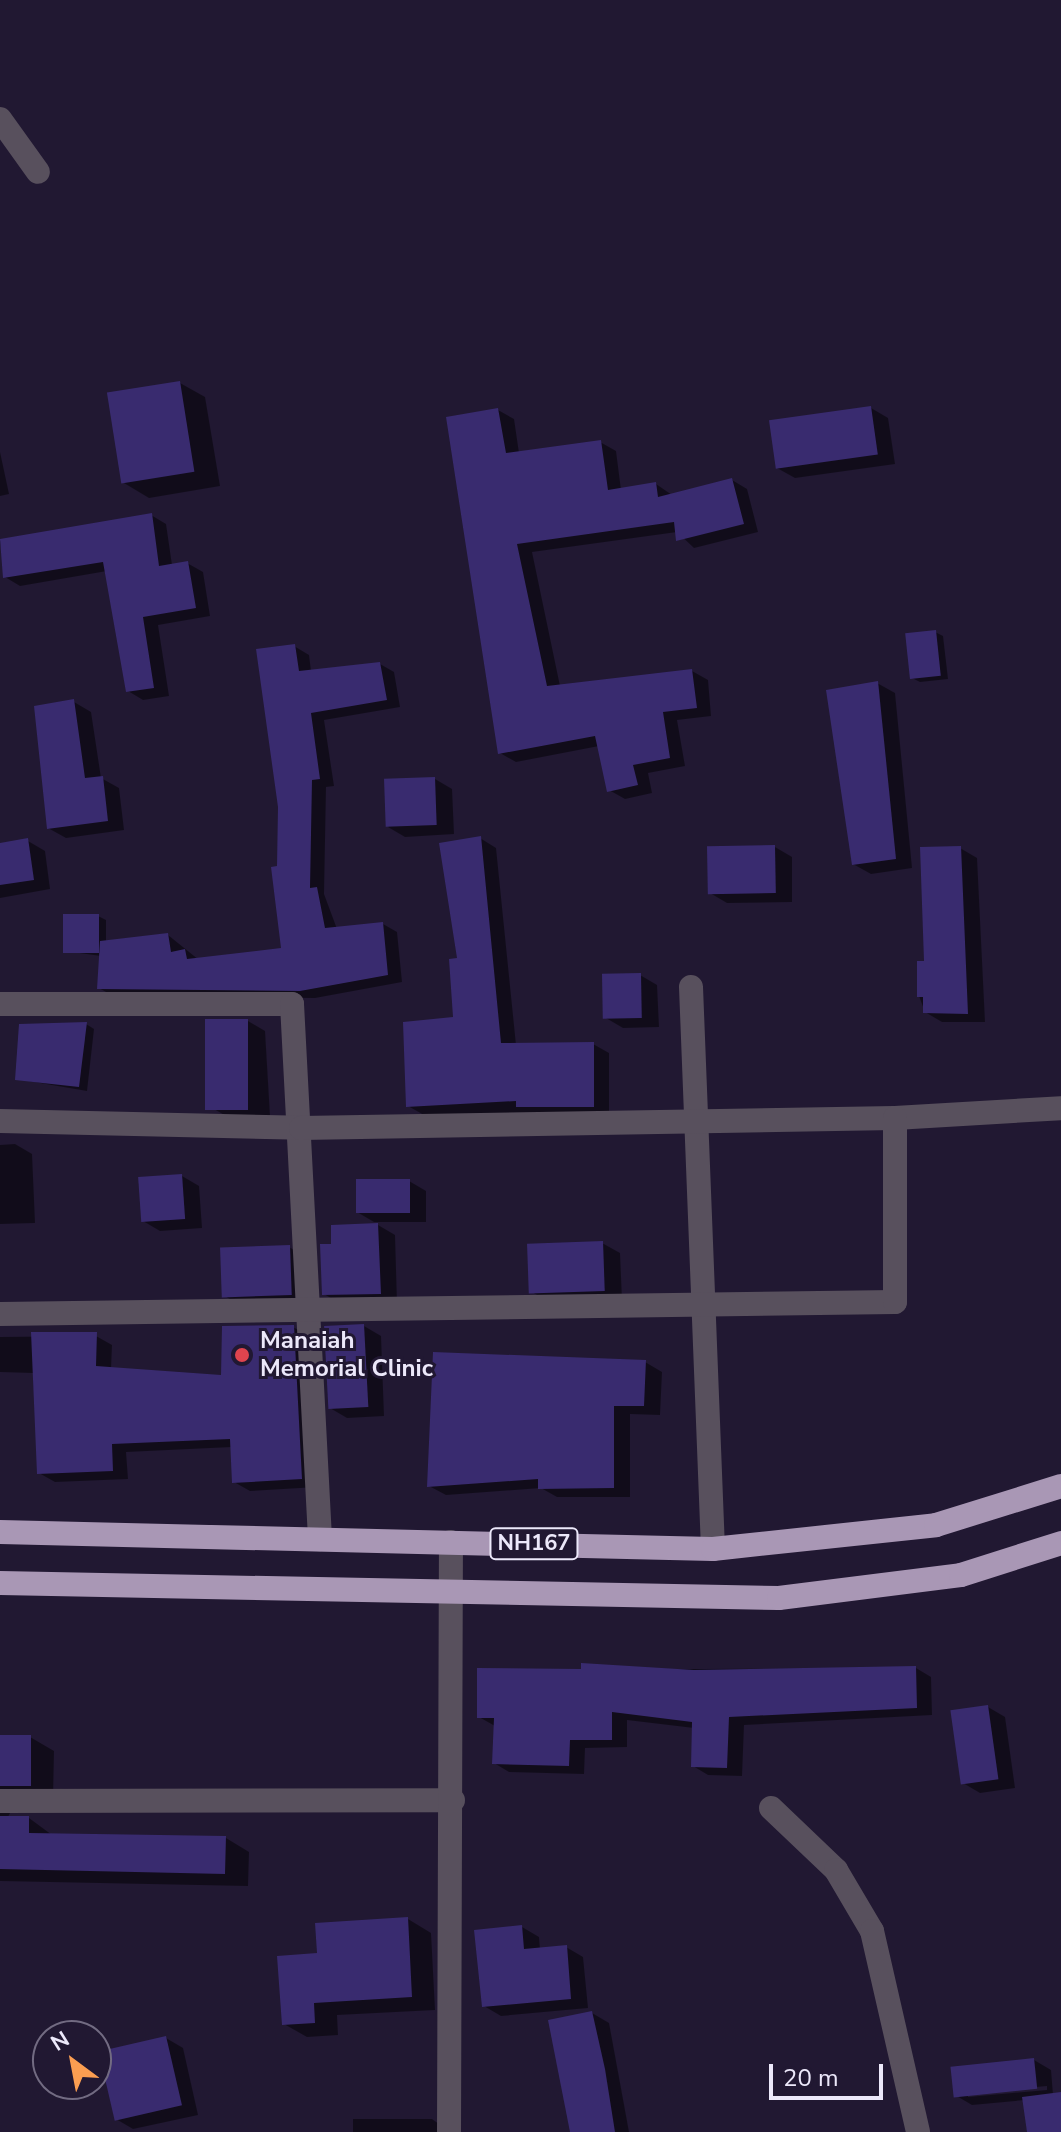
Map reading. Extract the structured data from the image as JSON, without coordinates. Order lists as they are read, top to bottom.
{
  "streets": {
    "highway": ["NH167"]
  },
  "places": ["Manaiah Memorial Clinic"],
  "scale_bar": "20 m",
  "north": "top left"
}
